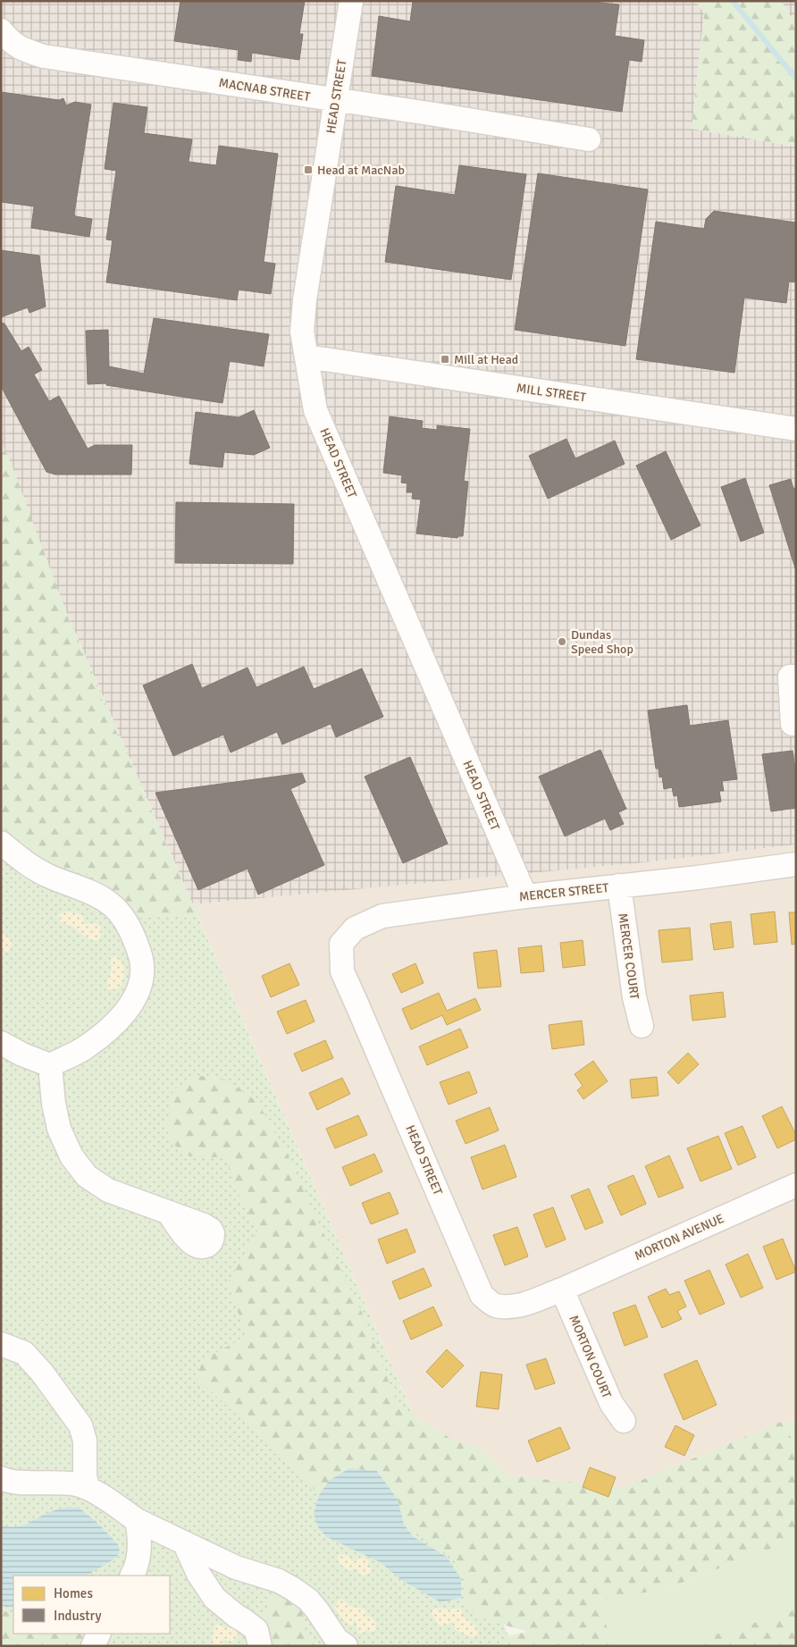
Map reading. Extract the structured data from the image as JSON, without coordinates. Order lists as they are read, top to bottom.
{
  "streets": {
    "street": [
      "MACNAB STREET",
      "HEAD STREET",
      "MILL STREET",
      "MERCER STREET",
      "MERCER COURT",
      "MORTON AVENUE",
      "MORTON COURT"
    ]
  },
  "crossings": [
    ["MACNAB STREET", "HEAD STREET"],
    ["HEAD STREET", "MILL STREET"],
    ["HEAD STREET", "MERCER STREET"],
    ["HEAD STREET", "MORTON AVENUE"],
    ["HEAD STREET", "MORTON COURT"],
    ["MERCER STREET", "MERCER COURT"],
    ["MORTON AVENUE", "MORTON COURT"]
  ],
  "places": {
    "transit": ["Head at MacNab", "Mill at Head"],
    "other": ["Dundas Speed Shop"]
  },
  "legend": ["Homes", "Industry"]
}
